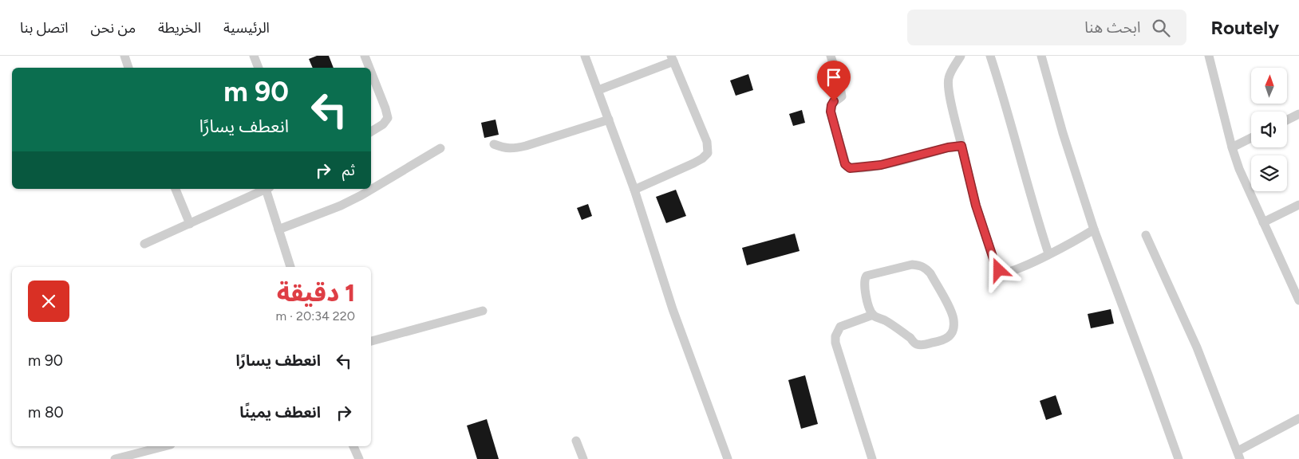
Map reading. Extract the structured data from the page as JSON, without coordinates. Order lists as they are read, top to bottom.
{
  "north": "top",
  "page": {
    "header": "Routely",
    "search": "ابحث هنا",
    "nav": [
      "الرئيسية",
      "الخريطة",
      "من نحن",
      "اتصل بنا"
    ],
    "turn": ["90 m", "انعطف يسارًا"],
    "then": "ثم",
    "heading": ["1 دقيقة", "220 m · 20:34"],
    "list": [
      {
        "name": "انعطف يسارًا",
        "value": "90 m"
      },
      {
        "name": "انعطف يمينًا",
        "value": "80 m"
      }
    ]
  }
}
